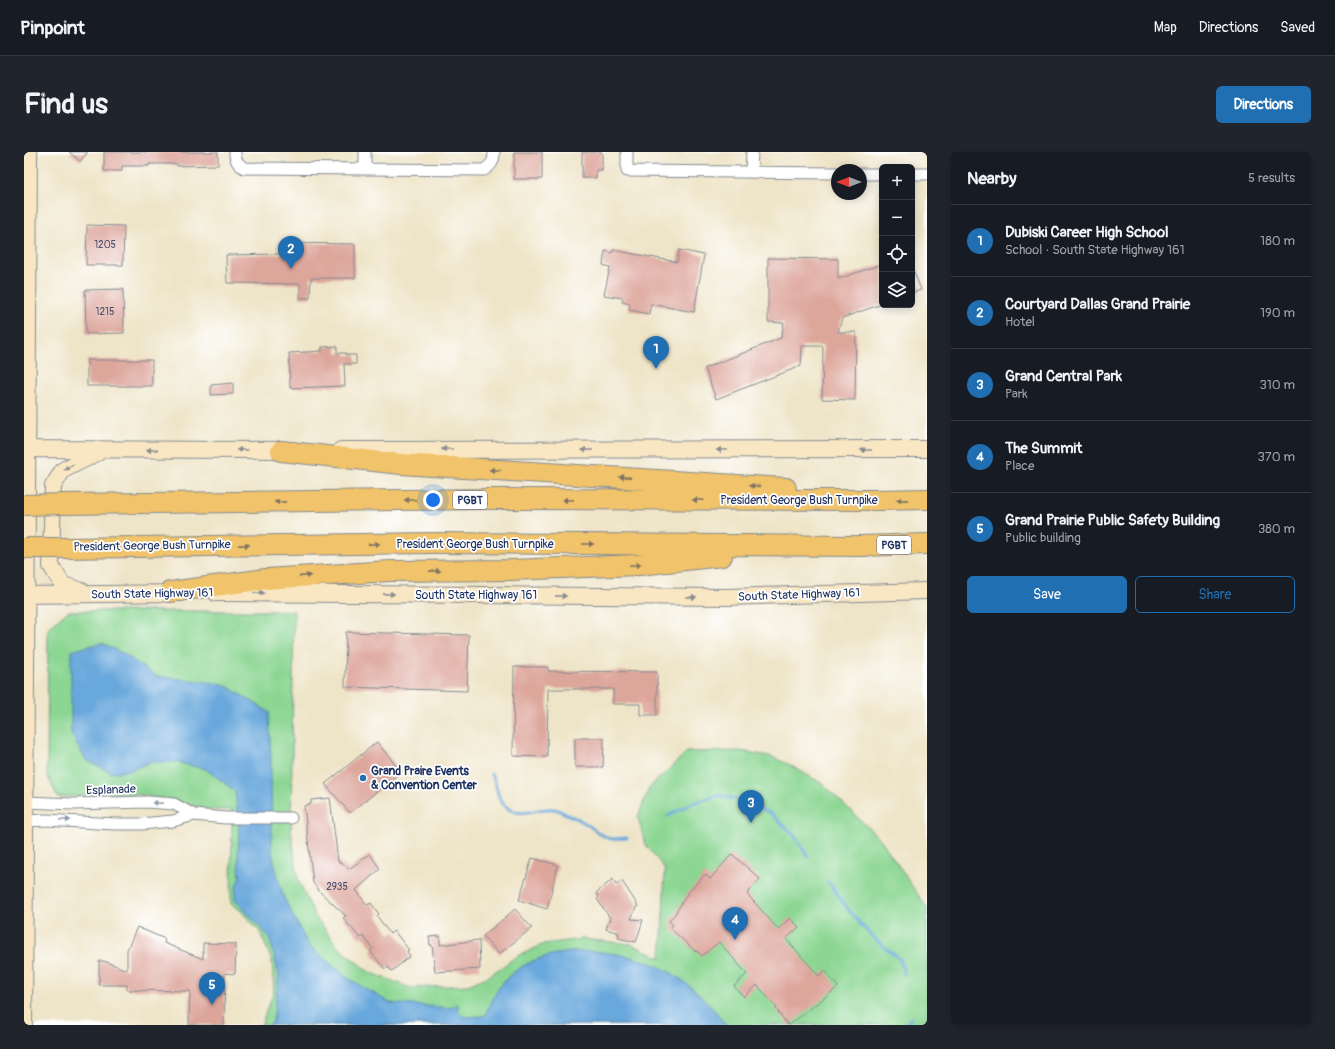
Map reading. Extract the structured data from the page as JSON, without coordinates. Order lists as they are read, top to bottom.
{
  "streets": {
    "highway": ["PGBT", "President George Bush Turnpike"],
    "main road": ["South State Highway 161"],
    "street": ["Esplanade"]
  },
  "places": ["Grand Praire Events & Convention Center"],
  "house_numbers": ["1205", "1215", "2935"],
  "north": "left",
  "page": {
    "header": "Pinpoint",
    "nav": ["Map", "Directions", "Saved"],
    "buttons": [
      "Directions",
      ["Save", "Share"]
    ],
    "title": "Find us",
    "heading": ["Nearby", "5 results"],
    "map_buttons": ["+", "−"],
    "list": [
      {
        "mark": "1",
        "name": "Dubiski Career High School",
        "note": "School · South State Highway 161",
        "value": "180 m"
      },
      {
        "mark": "2",
        "name": "Courtyard Dallas Grand Prairie",
        "note": "Hotel",
        "value": "190 m"
      },
      {
        "mark": "3",
        "name": "Grand Central Park",
        "note": "Park",
        "value": "310 m"
      },
      {
        "mark": "4",
        "name": "The Summit",
        "note": "Place",
        "value": "370 m"
      },
      {
        "mark": "5",
        "name": "Grand Prairie Public Safety Building",
        "note": "Public building",
        "value": "380 m"
      }
    ],
    "pins": [
      "2",
      "1",
      "3",
      "4",
      "5"
    ]
  }
}
